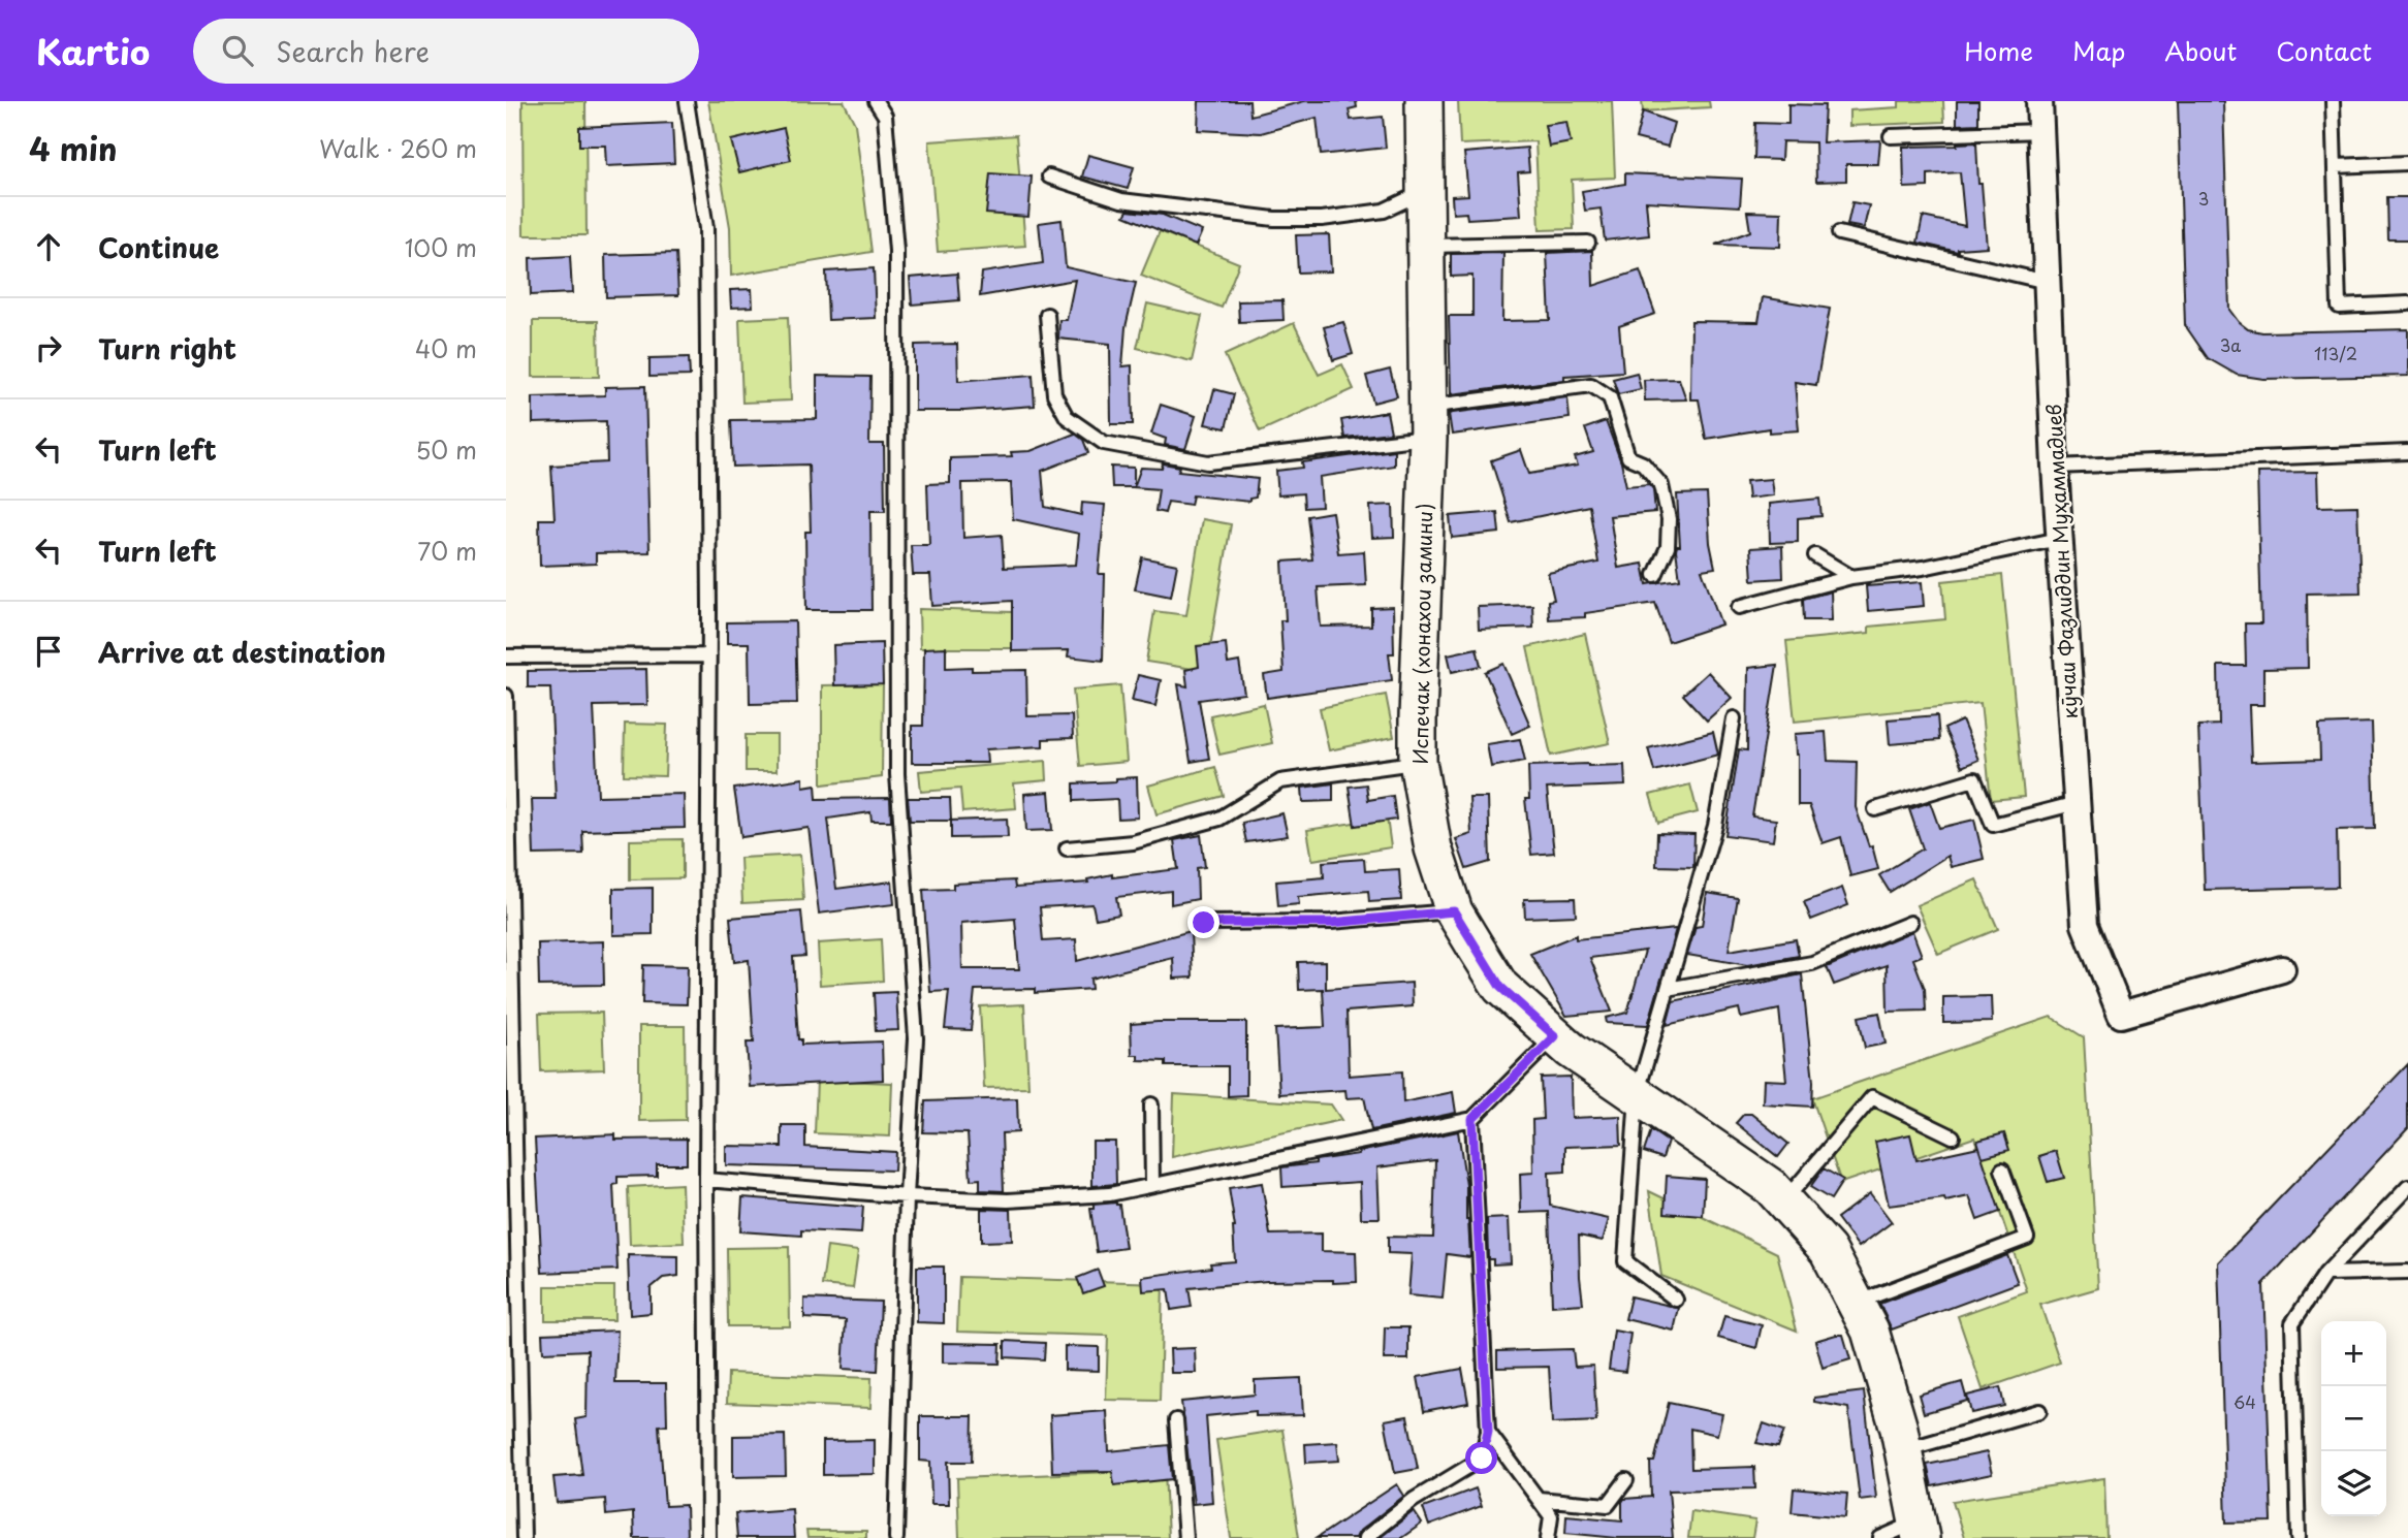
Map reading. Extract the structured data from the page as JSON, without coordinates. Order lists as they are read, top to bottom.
{
  "streets": {
    "street": ["кӯчаи Фазлиддин Муҳаммадиев", "Испечак (хонахои замини)"]
  },
  "house_numbers": [
    "3",
    "3а",
    "113/2",
    "64"
  ],
  "page": {
    "header": "Kartio",
    "search": "Search here",
    "nav": [
      "Home",
      "Map",
      "About",
      "Contact"
    ],
    "heading": ["4 min", "Walk · 260 m"],
    "list": [
      ["Continue", "100 m"],
      ["Turn right", "40 m"],
      ["Turn left", "50 m"],
      ["Turn left", "70 m"],
      "Arrive at destination"
    ],
    "map_buttons": ["+", "−"]
  }
}
